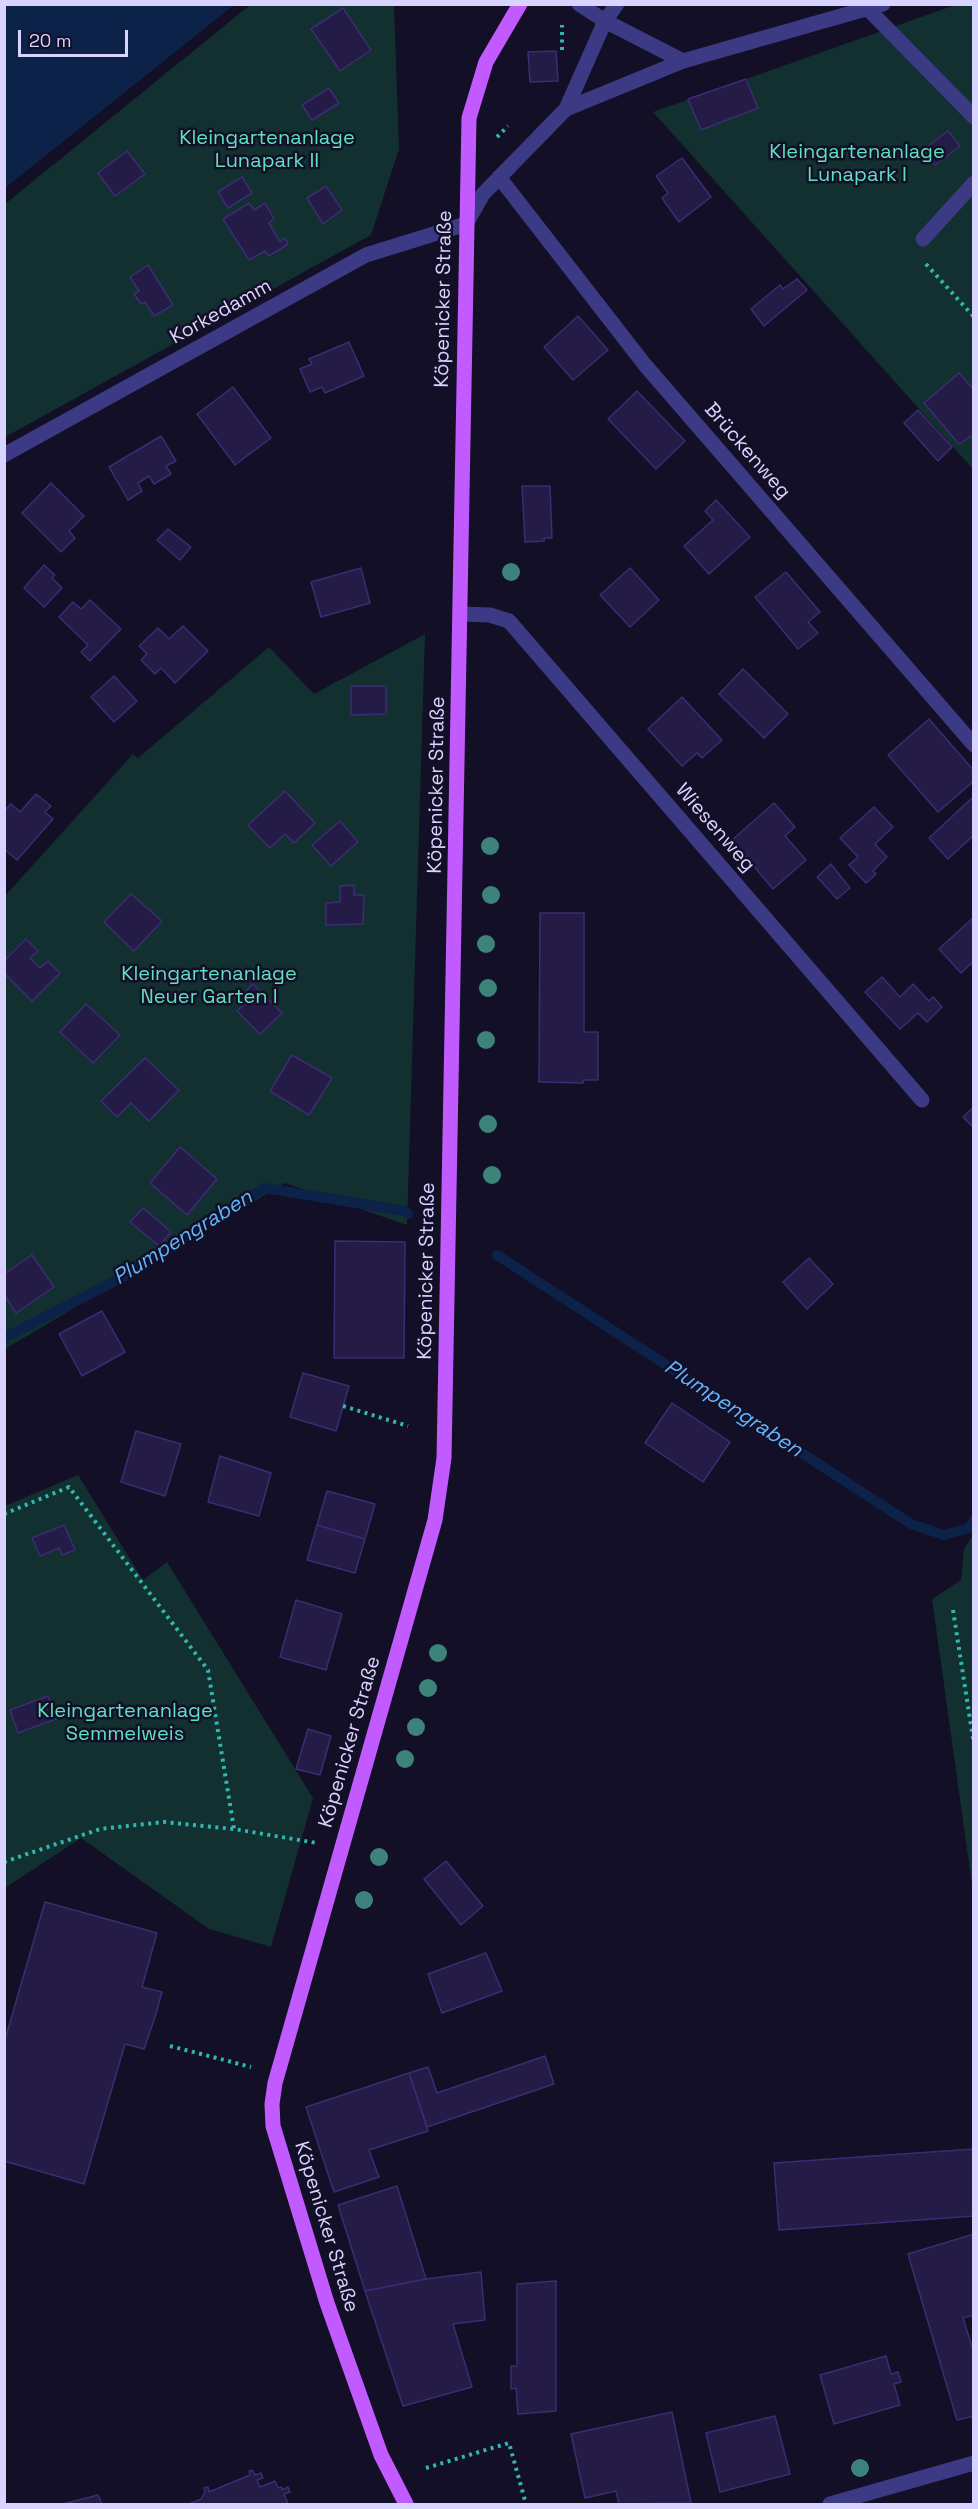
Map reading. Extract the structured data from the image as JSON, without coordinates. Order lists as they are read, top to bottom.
{
  "streets": {
    "main road": ["Köpenicker Straße"],
    "street": ["Korkedamm", "Brückenweg", "Wiesenweg"]
  },
  "crossings": [
    ["Köpenicker Straße", "Korkedamm"],
    ["Köpenicker Straße", "Wiesenweg"]
  ],
  "water": ["Plumpengraben"],
  "parks": [
    "Kleingartenanlage Lunapark II",
    "Kleingartenanlage Lunapark I",
    "Kleingartenanlage Neuer Garten I",
    "Kleingartenanlage Semmelweis"
  ],
  "scale_bar": "20 m"
}
